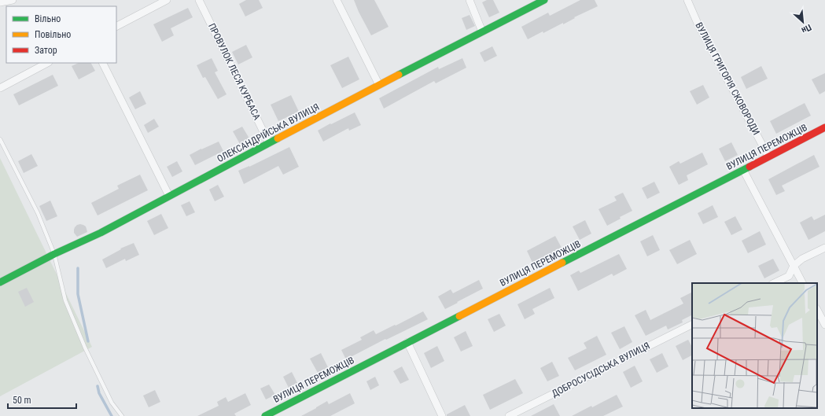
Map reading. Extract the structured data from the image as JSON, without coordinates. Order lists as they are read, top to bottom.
{
  "streets": {
    "street": [
      "ПРОВУЛОК ЛЕСЯ КУРБАСА",
      "ВУЛИЦЯ ГРИГОРІЯ СКОВОРОДИ",
      "ОЛЕКСАНДРІЙСЬКА ВУЛИЦЯ",
      "ВУЛИЦЯ ПЕРЕМОЖЦІВ",
      "ДОБРОСУСІДСЬКА ВУЛИЦЯ"
    ]
  },
  "crossings": [
    ["ПРОВУЛОК ЛЕСЯ КУРБАСА", "ОЛЕКСАНДРІЙСЬКА ВУЛИЦЯ"],
    ["ВУЛИЦЯ ГРИГОРІЯ СКОВОРОДИ", "ВУЛИЦЯ ПЕРЕМОЖЦІВ"]
  ],
  "legend": ["Вільно", "Повільно", "Затор"],
  "scale_bar": "50 m",
  "north": "bottom right"
}
